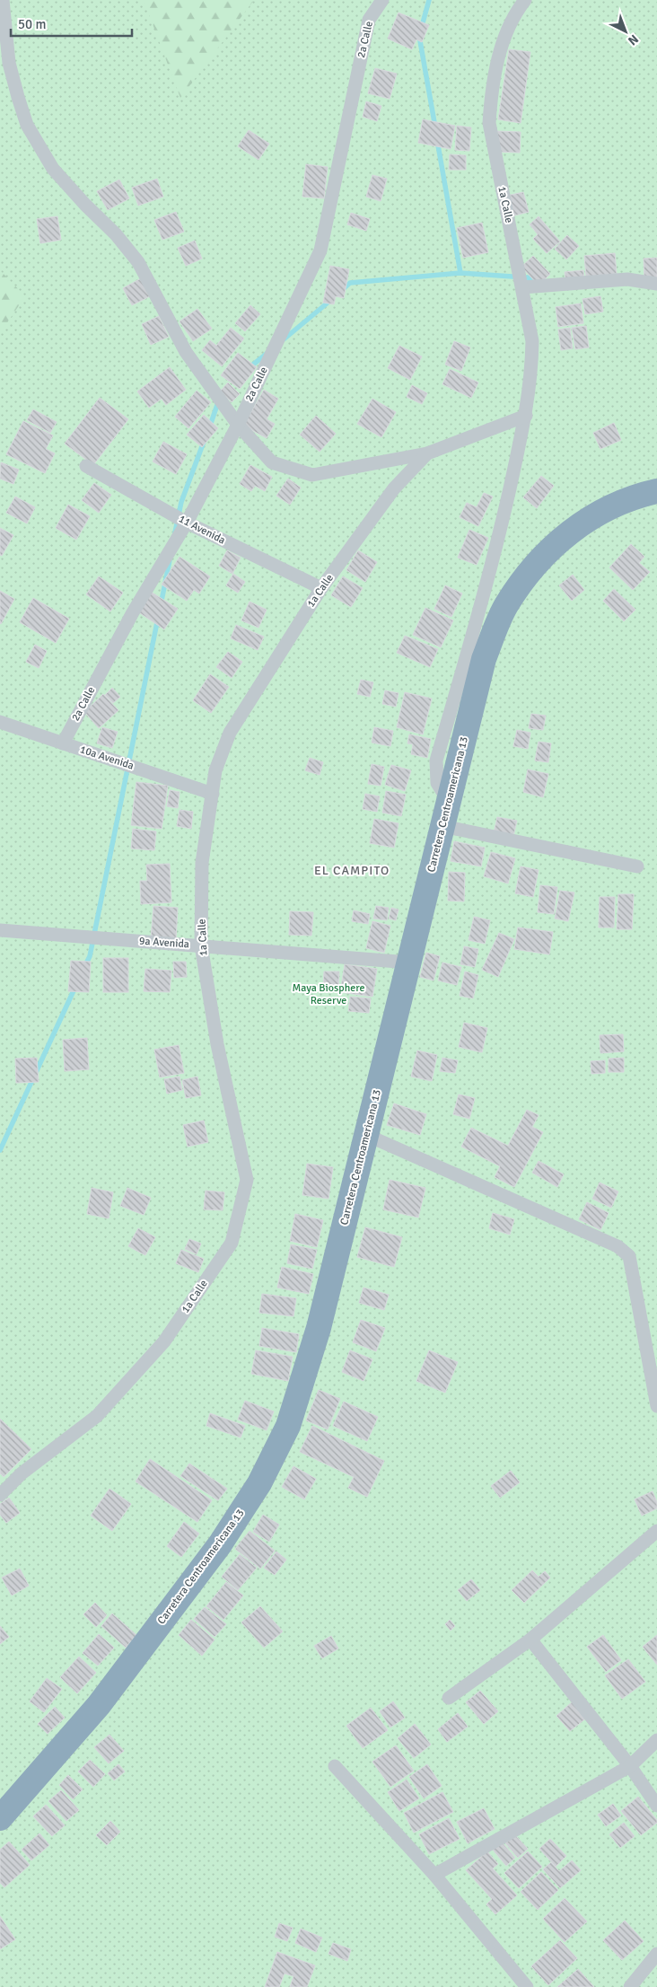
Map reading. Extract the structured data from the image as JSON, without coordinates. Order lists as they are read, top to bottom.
{
  "streets": {
    "highway": ["Carretera Centroamericana 13"],
    "street": [
      "2a Calle",
      "1a Calle",
      "11 Avenida",
      "10a Avenida",
      "9a Avenida"
    ]
  },
  "crossings": [
    ["2a Calle", "11 Avenida"],
    ["2a Calle", "10a Avenida"],
    ["1a Calle", "11 Avenida"],
    ["1a Calle", "10a Avenida"],
    ["1a Calle", "Carretera Centroamericana 13"],
    ["1a Calle", "9a Avenida"],
    ["Carretera Centroamericana 13", "9a Avenida"]
  ],
  "districts": ["EL CAMPITO"],
  "parks": ["Maya Biosphere Reserve"],
  "scale_bar": "50 m",
  "north": "bottom right"
}
